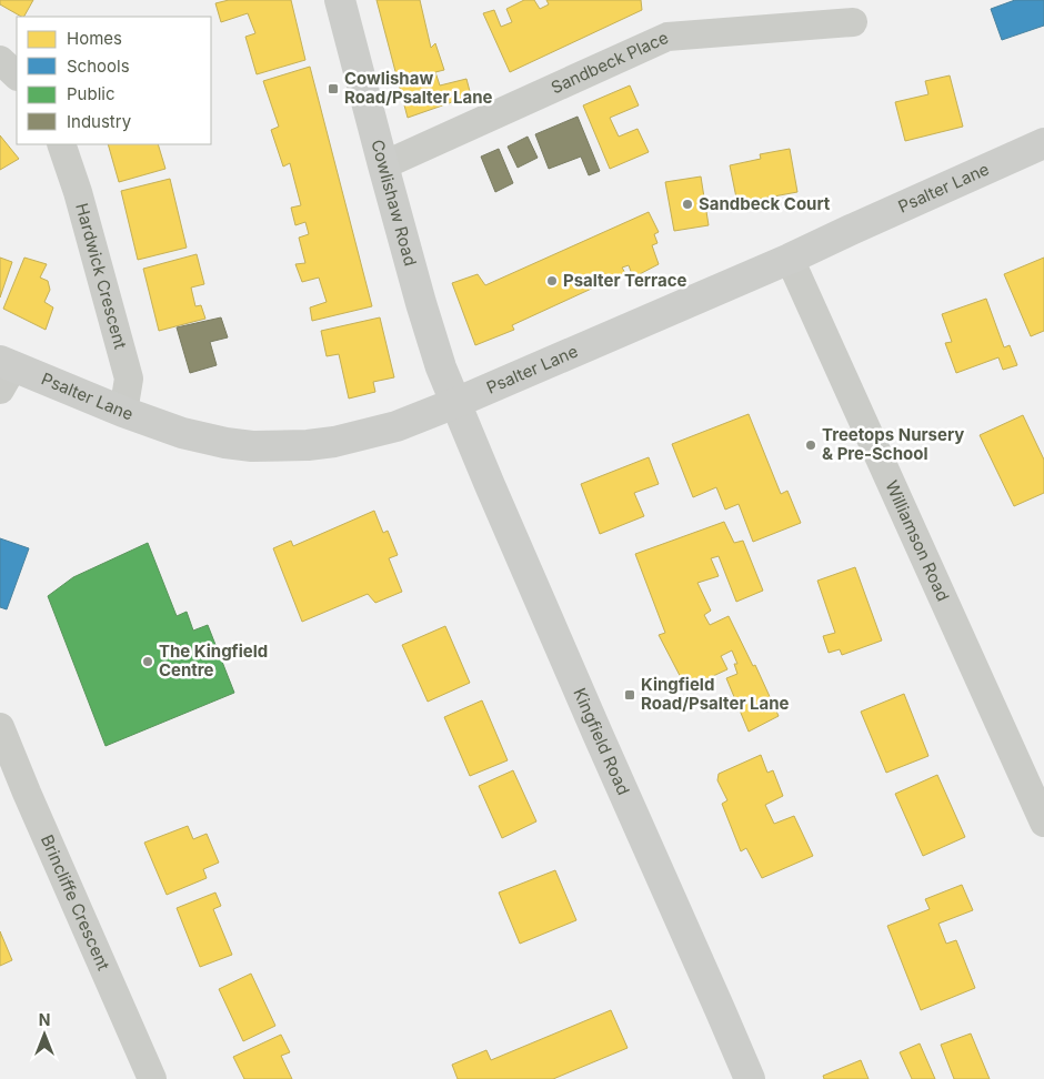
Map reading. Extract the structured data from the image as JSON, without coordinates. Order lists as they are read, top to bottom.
{
  "streets": {
    "street": [
      "Sandbeck Place",
      "Psalter Lane",
      "Cowlishaw Road",
      "Hardwick Crescent",
      "Williamson Road",
      "Kingfield Road",
      "Brincliffe Crescent"
    ]
  },
  "crossings": [
    ["Sandbeck Place", "Cowlishaw Road"],
    ["Psalter Lane", "Cowlishaw Road"],
    ["Psalter Lane", "Hardwick Crescent"],
    ["Psalter Lane", "Williamson Road"],
    ["Psalter Lane", "Kingfield Road"],
    ["Cowlishaw Road", "Kingfield Road"]
  ],
  "places": {
    "transit": ["Cowlishaw Road/Psalter Lane", "Kingfield Road/Psalter Lane"],
    "other": [
      "Sandbeck Court",
      "Psalter Terrace",
      "Treetops Nursery & Pre-School",
      "The Kingfield Centre"
    ]
  },
  "legend": [
    "Homes",
    "Schools",
    "Public",
    "Industry"
  ],
  "north": "top"
}
